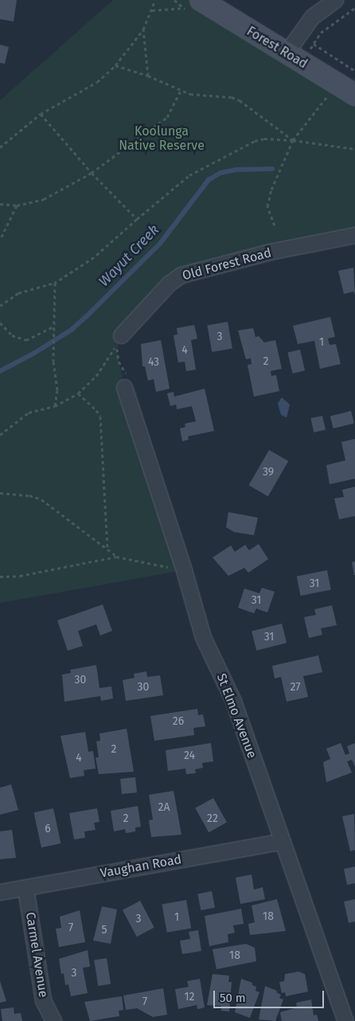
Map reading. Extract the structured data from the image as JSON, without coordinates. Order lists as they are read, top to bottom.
{
  "streets": {
    "main road": ["Forest Road"],
    "street": [
      "Old Forest Road",
      "St Elmo Avenue",
      "Vaughan Road",
      "Carmel Avenue"
    ]
  },
  "crossings": [
    ["St Elmo Avenue", "Vaughan Road"],
    ["Vaughan Road", "Carmel Avenue"]
  ],
  "water": ["Wayut Creek"],
  "parks": ["Koolunga Native Reserve"],
  "house_numbers": [
    "3",
    "1",
    "4",
    "2",
    "43",
    "39",
    "31",
    "31",
    "31",
    "30",
    "30",
    "27",
    "26",
    "2",
    "24",
    "4",
    "2A",
    "2",
    "22",
    "6",
    "18",
    "1",
    "3",
    "7",
    "5",
    "18",
    "3",
    "12",
    "7"
  ],
  "scale_bar": "50 m"
}
